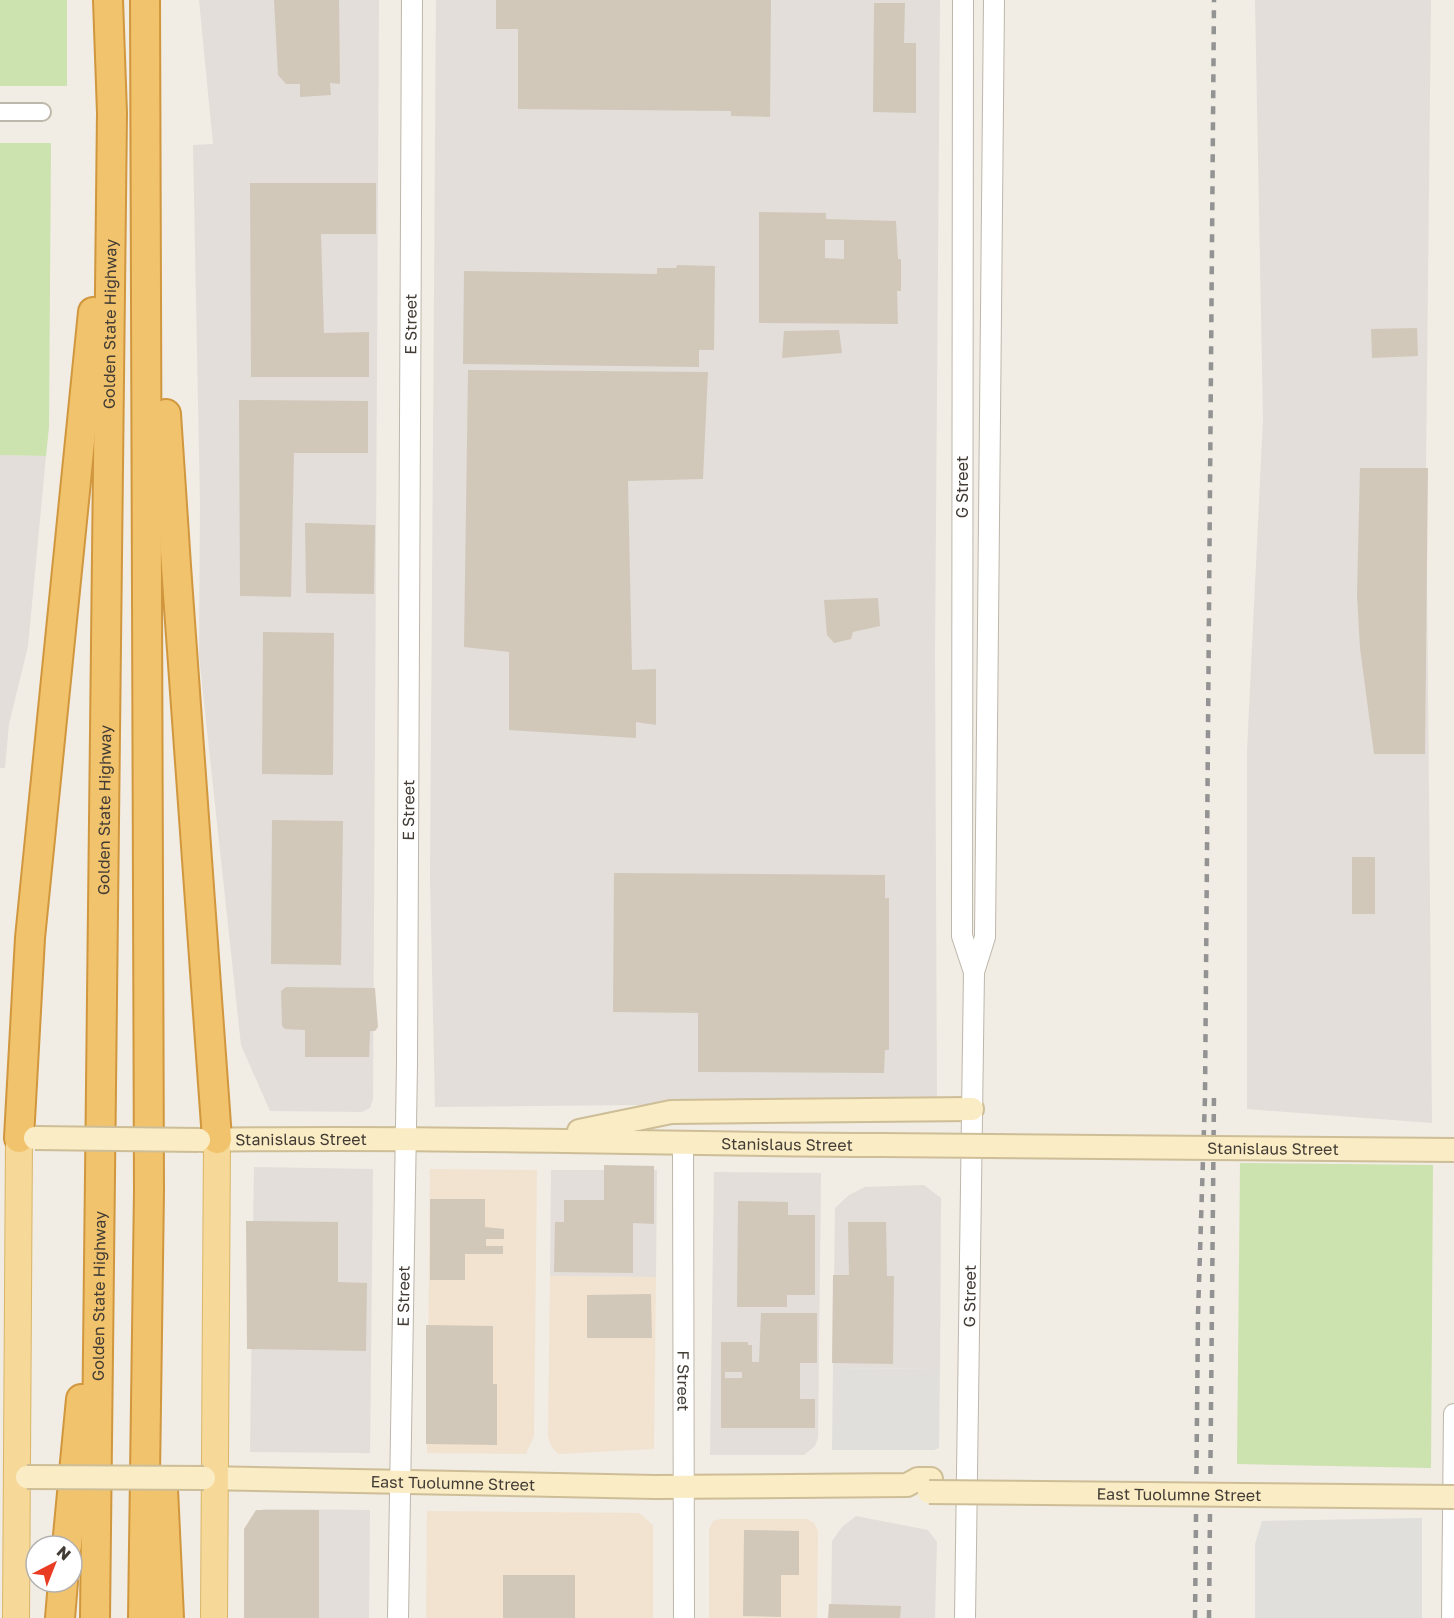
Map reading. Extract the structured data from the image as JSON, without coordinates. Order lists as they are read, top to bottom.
{
  "streets": {
    "highway": ["Golden State Highway"],
    "main road": ["Stanislaus Street", "East Tuolumne Street"],
    "street": ["E Street", "G Street", "F Street"]
  },
  "crossings": [
    ["E Street", "Stanislaus Street"],
    ["E Street", "East Tuolumne Street"],
    ["Stanislaus Street", "F Street"],
    ["F Street", "East Tuolumne Street"]
  ],
  "north": "top right"
}
